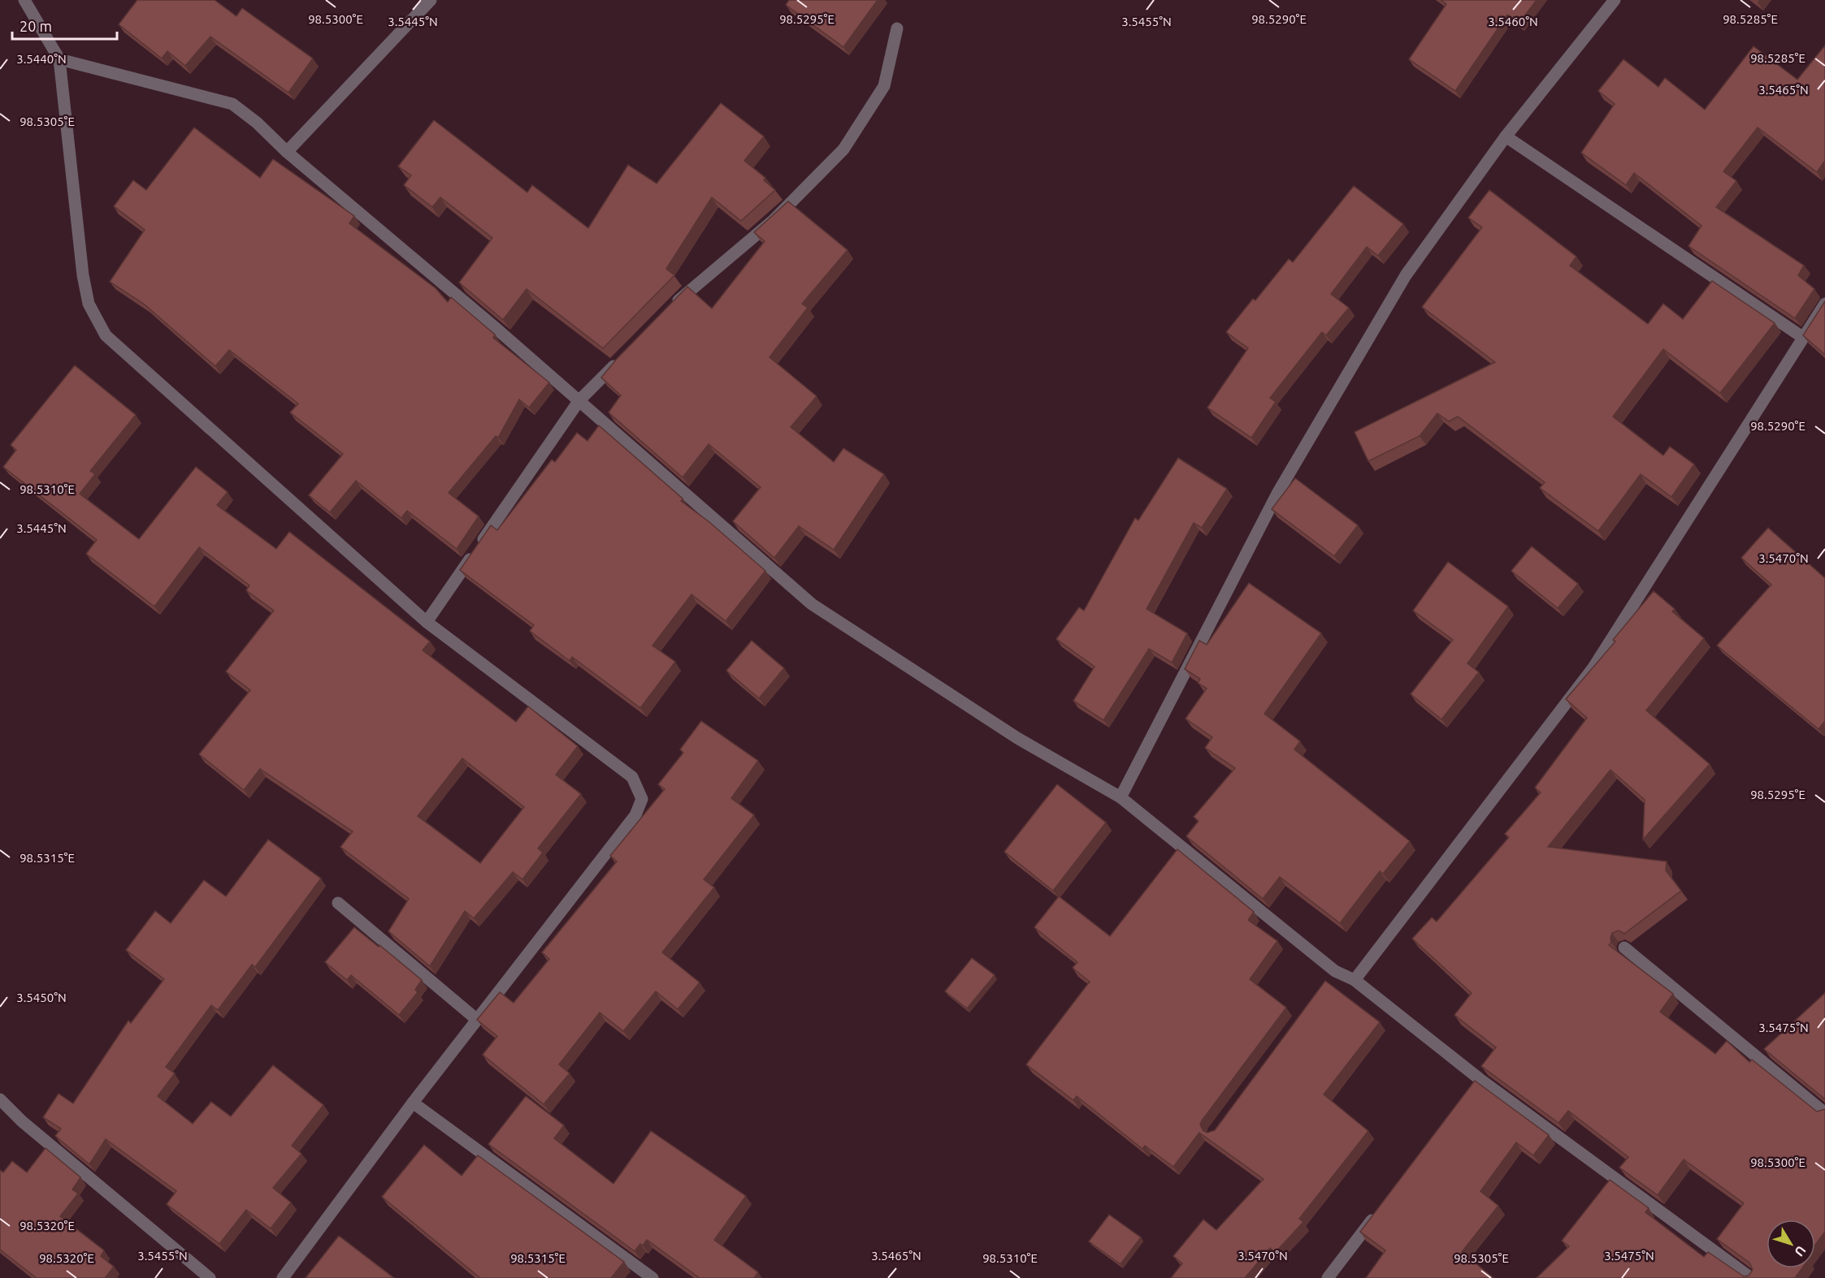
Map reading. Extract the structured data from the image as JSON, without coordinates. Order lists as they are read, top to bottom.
{
  "scale_bar": "20 m",
  "north": "bottom right",
  "coordinates": [
    "98.5300°E",
    "98.5295°E",
    "98.5290°E",
    "98.5285°E",
    "3.5455°N",
    "3.5460°N",
    "3.5445°N",
    "3.5440°N",
    "3.5465°N",
    "98.5305°E",
    "98.5310°E",
    "3.5470°N",
    "98.5315°E",
    "3.5450°N",
    "3.5475°N",
    "98.5320°E"
  ]
}
